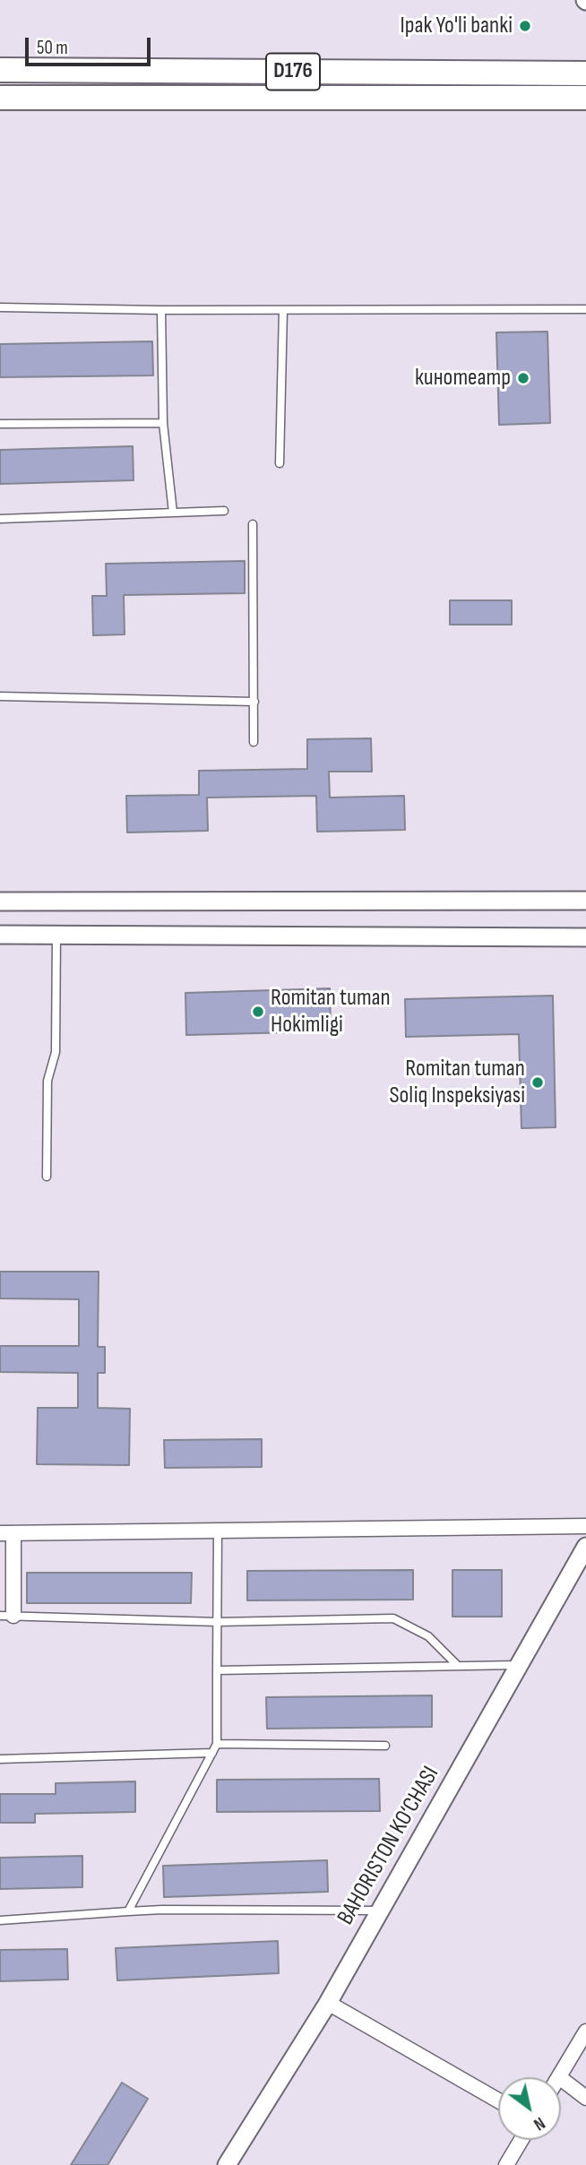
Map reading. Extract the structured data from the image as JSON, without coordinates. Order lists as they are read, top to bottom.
{
  "streets": {
    "main road": ["D176"],
    "street": ["BAHORISTON KO‘CHASI"]
  },
  "places": [
    "Ipak Yo'li banki",
    "кинотеатр",
    "Romitan tuman Hokimligi",
    "Romitan tuman Soliq Inspeksiyasi"
  ],
  "scale_bar": "50 m",
  "north": "bottom right"
}
